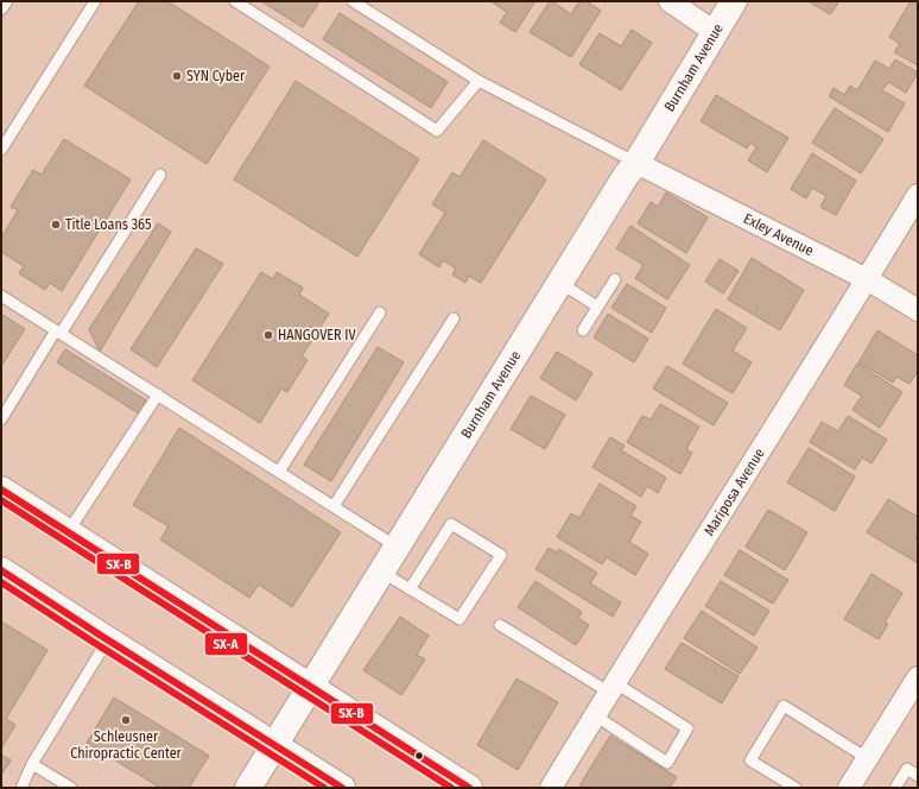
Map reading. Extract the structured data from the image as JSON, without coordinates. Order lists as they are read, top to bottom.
{
  "streets": {
    "main road": ["Burnham Avenue"],
    "street": ["Exley Avenue", "Mariposa Avenue"]
  },
  "crossings": [
    ["Burnham Avenue", "Exley Avenue"],
    ["Exley Avenue", "Mariposa Avenue"]
  ],
  "places": [
    "SYN Cyber",
    "Title Loans 365",
    "HANGOVER IV",
    "Schleusner Chiropractic Center"
  ],
  "lines": ["transit line SX-B", "transit line SX-A"]
}
